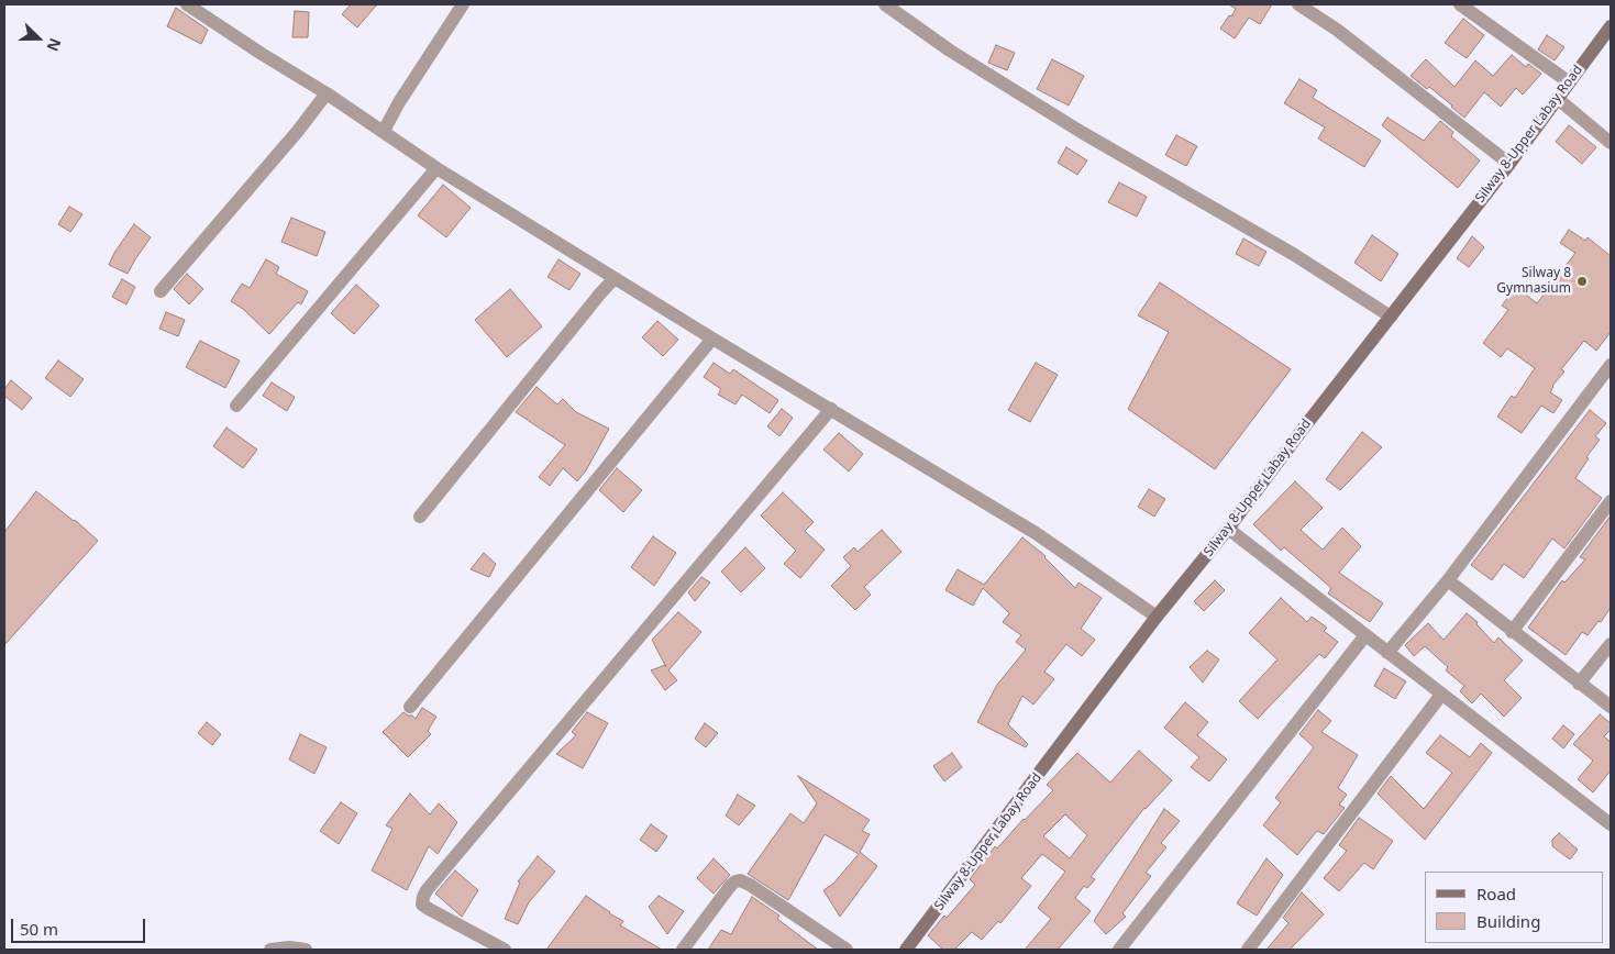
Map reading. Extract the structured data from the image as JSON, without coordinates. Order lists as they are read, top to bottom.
{
  "streets": {
    "main road": ["Silway 8-Upper Labay Road"]
  },
  "places": ["Silway 8 Gymnasium"],
  "legend": ["Road", "Building"],
  "scale_bar": "50 m",
  "north": "right"
}
